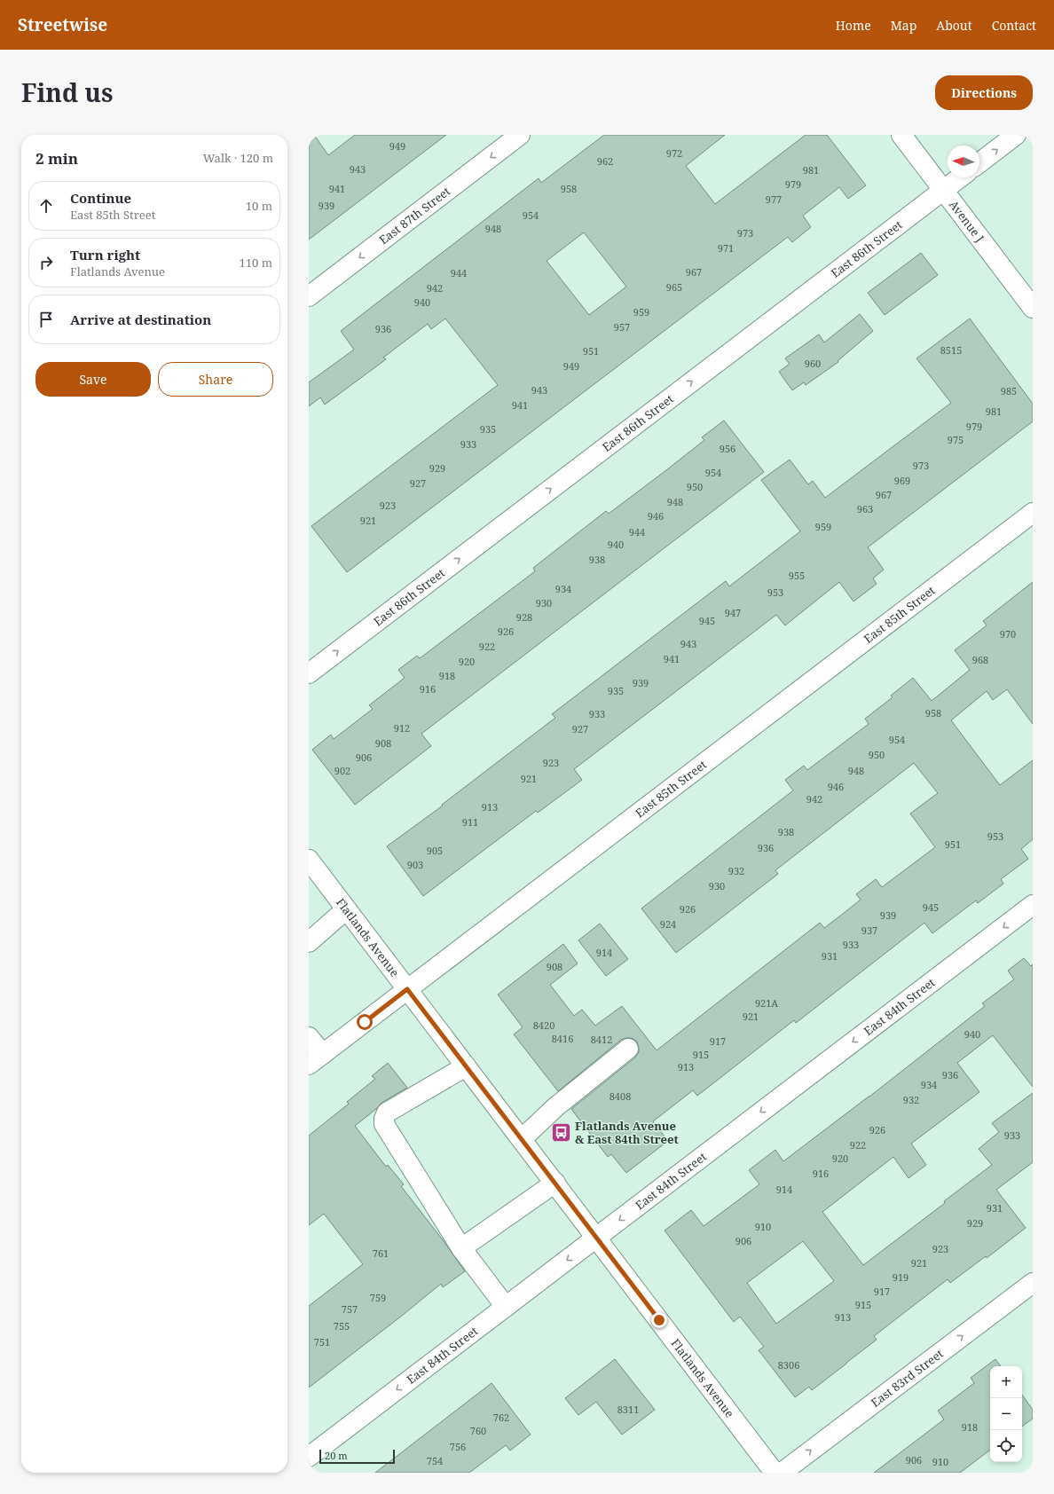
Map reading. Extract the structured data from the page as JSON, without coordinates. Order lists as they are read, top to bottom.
{
  "streets": {
    "street": [
      "East 87th Street",
      "Avenue J",
      "East 86th Street",
      "East 85th Street",
      "Flatlands Avenue",
      "East 84th Street",
      "East 83rd Street"
    ]
  },
  "crossings": [
    ["Avenue J", "East 86th Street"],
    ["East 85th Street", "Flatlands Avenue"],
    ["Flatlands Avenue", "East 84th Street"]
  ],
  "one_way": [
    "East 87th Street",
    "East 86th Street",
    "East 84th Street",
    "East 83rd Street"
  ],
  "places": {
    "bus stop": ["Flatlands Avenue & East 84th Street"]
  },
  "house_numbers": [
    "949",
    "972",
    "962",
    "943",
    "981",
    "979",
    "941",
    "958",
    "977",
    "939",
    "954",
    "948",
    "973",
    "971",
    "967",
    "944",
    "965",
    "942",
    "940",
    "959",
    "957",
    "936",
    "8515",
    "951",
    "960",
    "949",
    "943",
    "985",
    "941",
    "981",
    "979",
    "935",
    "975",
    "933",
    "956",
    "973",
    "929",
    "954",
    "969",
    "927",
    "950",
    "967",
    "948",
    "923",
    "963",
    "946",
    "921",
    "959",
    "944",
    "940",
    "938",
    "955",
    "934",
    "953",
    "930",
    "947",
    "928",
    "945",
    "926",
    "970",
    "943",
    "922",
    "941",
    "968",
    "920",
    "918",
    "939",
    "916",
    "935",
    "958",
    "933",
    "912",
    "927",
    "954",
    "908",
    "950",
    "906",
    "923",
    "902",
    "948",
    "921",
    "946",
    "942",
    "913",
    "911",
    "938",
    "953",
    "951",
    "936",
    "905",
    "903",
    "932",
    "930",
    "945",
    "926",
    "939",
    "924",
    "937",
    "933",
    "914",
    "931",
    "908",
    "921A",
    "921",
    "8420",
    "940",
    "8416",
    "8412",
    "917",
    "915",
    "913",
    "936",
    "934",
    "8408",
    "932",
    "926",
    "933",
    "922",
    "920",
    "916",
    "914",
    "931",
    "929",
    "910",
    "906",
    "923",
    "761",
    "921",
    "919",
    "917",
    "759",
    "915",
    "757",
    "913",
    "755",
    "751",
    "8306",
    "8311",
    "762",
    "918",
    "760",
    "756",
    "906",
    "754",
    "910"
  ],
  "scale_bar": "20 m",
  "north": "left",
  "page": {
    "header": "Streetwise",
    "nav": [
      "Home",
      "Map",
      "About",
      "Contact"
    ],
    "title": "Find us",
    "buttons": [
      "Directions",
      ["Save", "Share"]
    ],
    "heading": ["2 min", "Walk · 120 m"],
    "list": [
      ["Continue", "East 85th Street", "10 m"],
      ["Turn right", "Flatlands Avenue", "110 m"],
      "Arrive at destination"
    ],
    "map_buttons": ["+", "−"],
    "scale": "20 m"
  }
}
